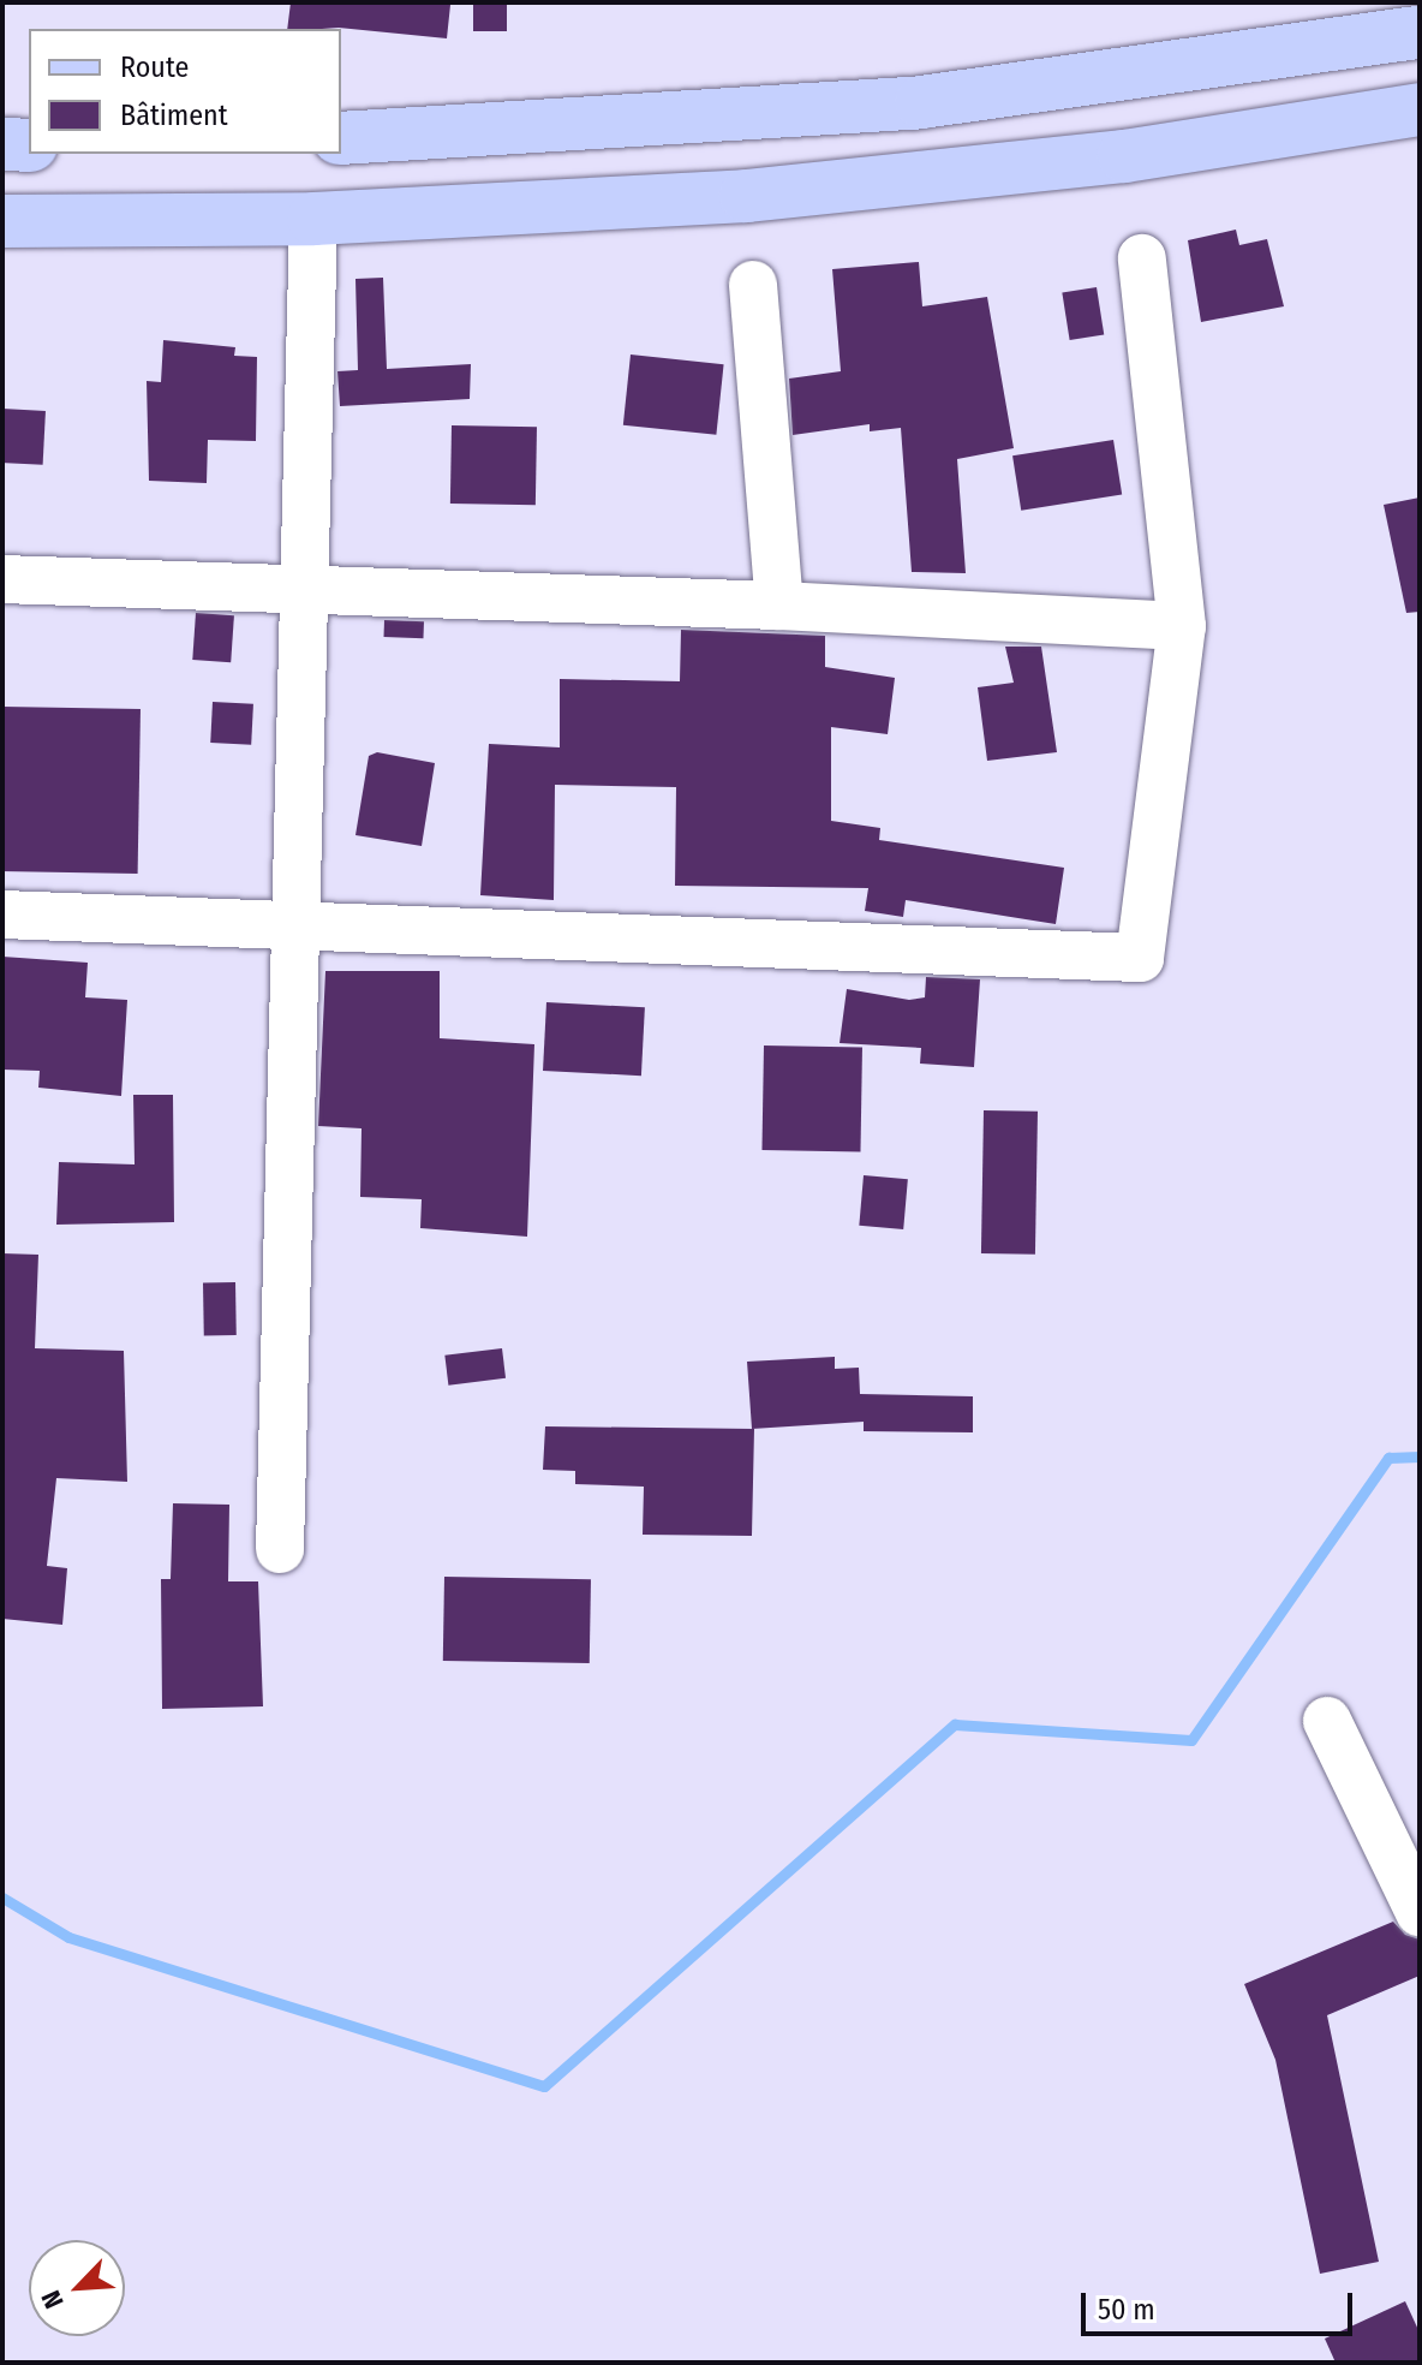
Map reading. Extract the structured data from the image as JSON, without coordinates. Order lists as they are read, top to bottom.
{
  "legend": ["Route", "Bâtiment"],
  "scale_bar": "50 m",
  "north": "bottom left"
}
